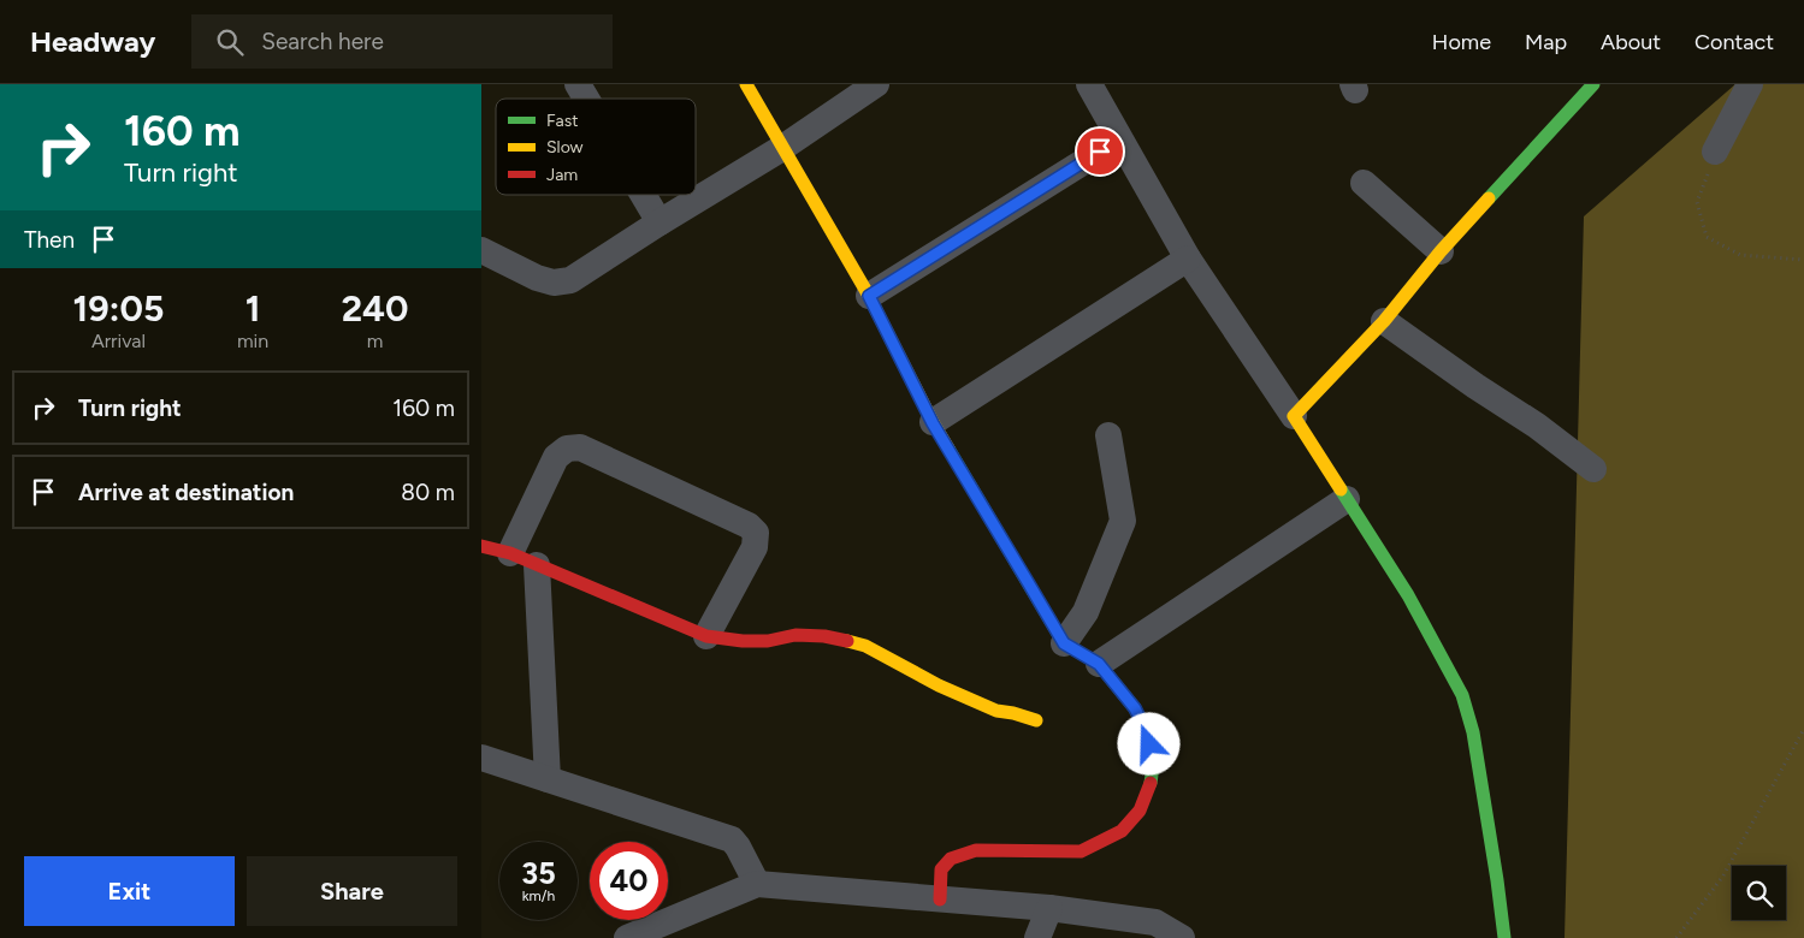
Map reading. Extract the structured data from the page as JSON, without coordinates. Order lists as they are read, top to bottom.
{
  "legend": ["Fast", "Slow", "Jam"],
  "page": {
    "header": "Headway",
    "search": "Search here",
    "nav": [
      "Home",
      "Map",
      "About",
      "Contact"
    ],
    "turn": ["160 m", "Turn right"],
    "then": "Then",
    "eta": [
      "19:05",
      "Arrival",
      "1",
      "min",
      "240",
      "m"
    ],
    "list": [
      {
        "name": "Turn right",
        "value": "160 m"
      },
      {
        "name": "Arrive at destination",
        "value": "80 m"
      }
    ],
    "speed": "35 km/h",
    "limit": "40",
    "buttons": ["Exit", "Share"]
  }
}
